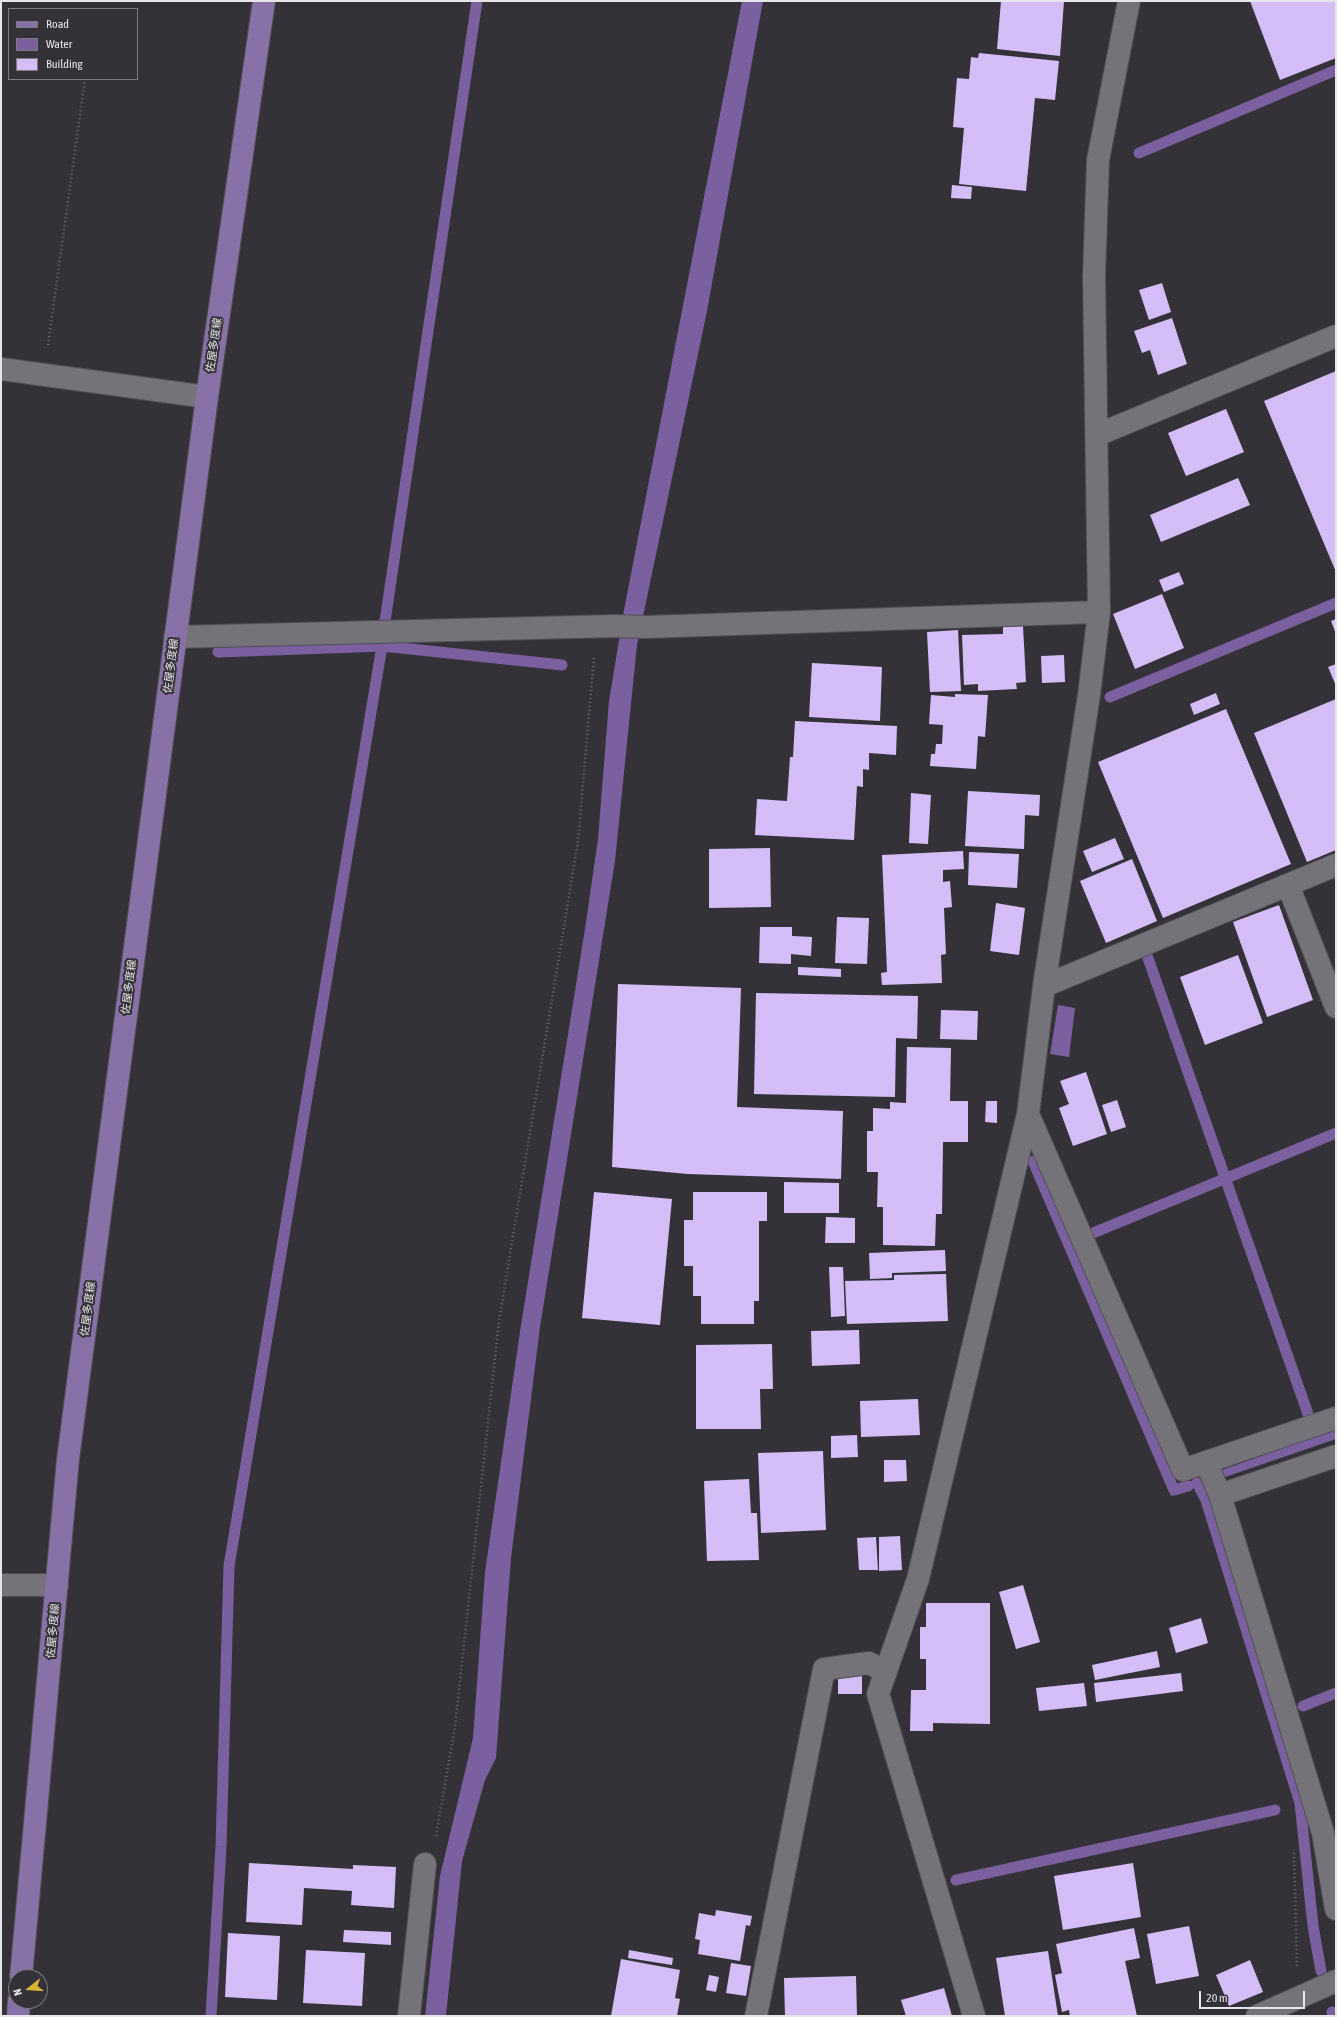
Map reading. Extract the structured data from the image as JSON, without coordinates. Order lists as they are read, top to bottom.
{
  "streets": {
    "main road": ["佐屋多度線"]
  },
  "legend": ["Road", "Water", "Building"],
  "scale_bar": "20 m",
  "north": "left"
}
